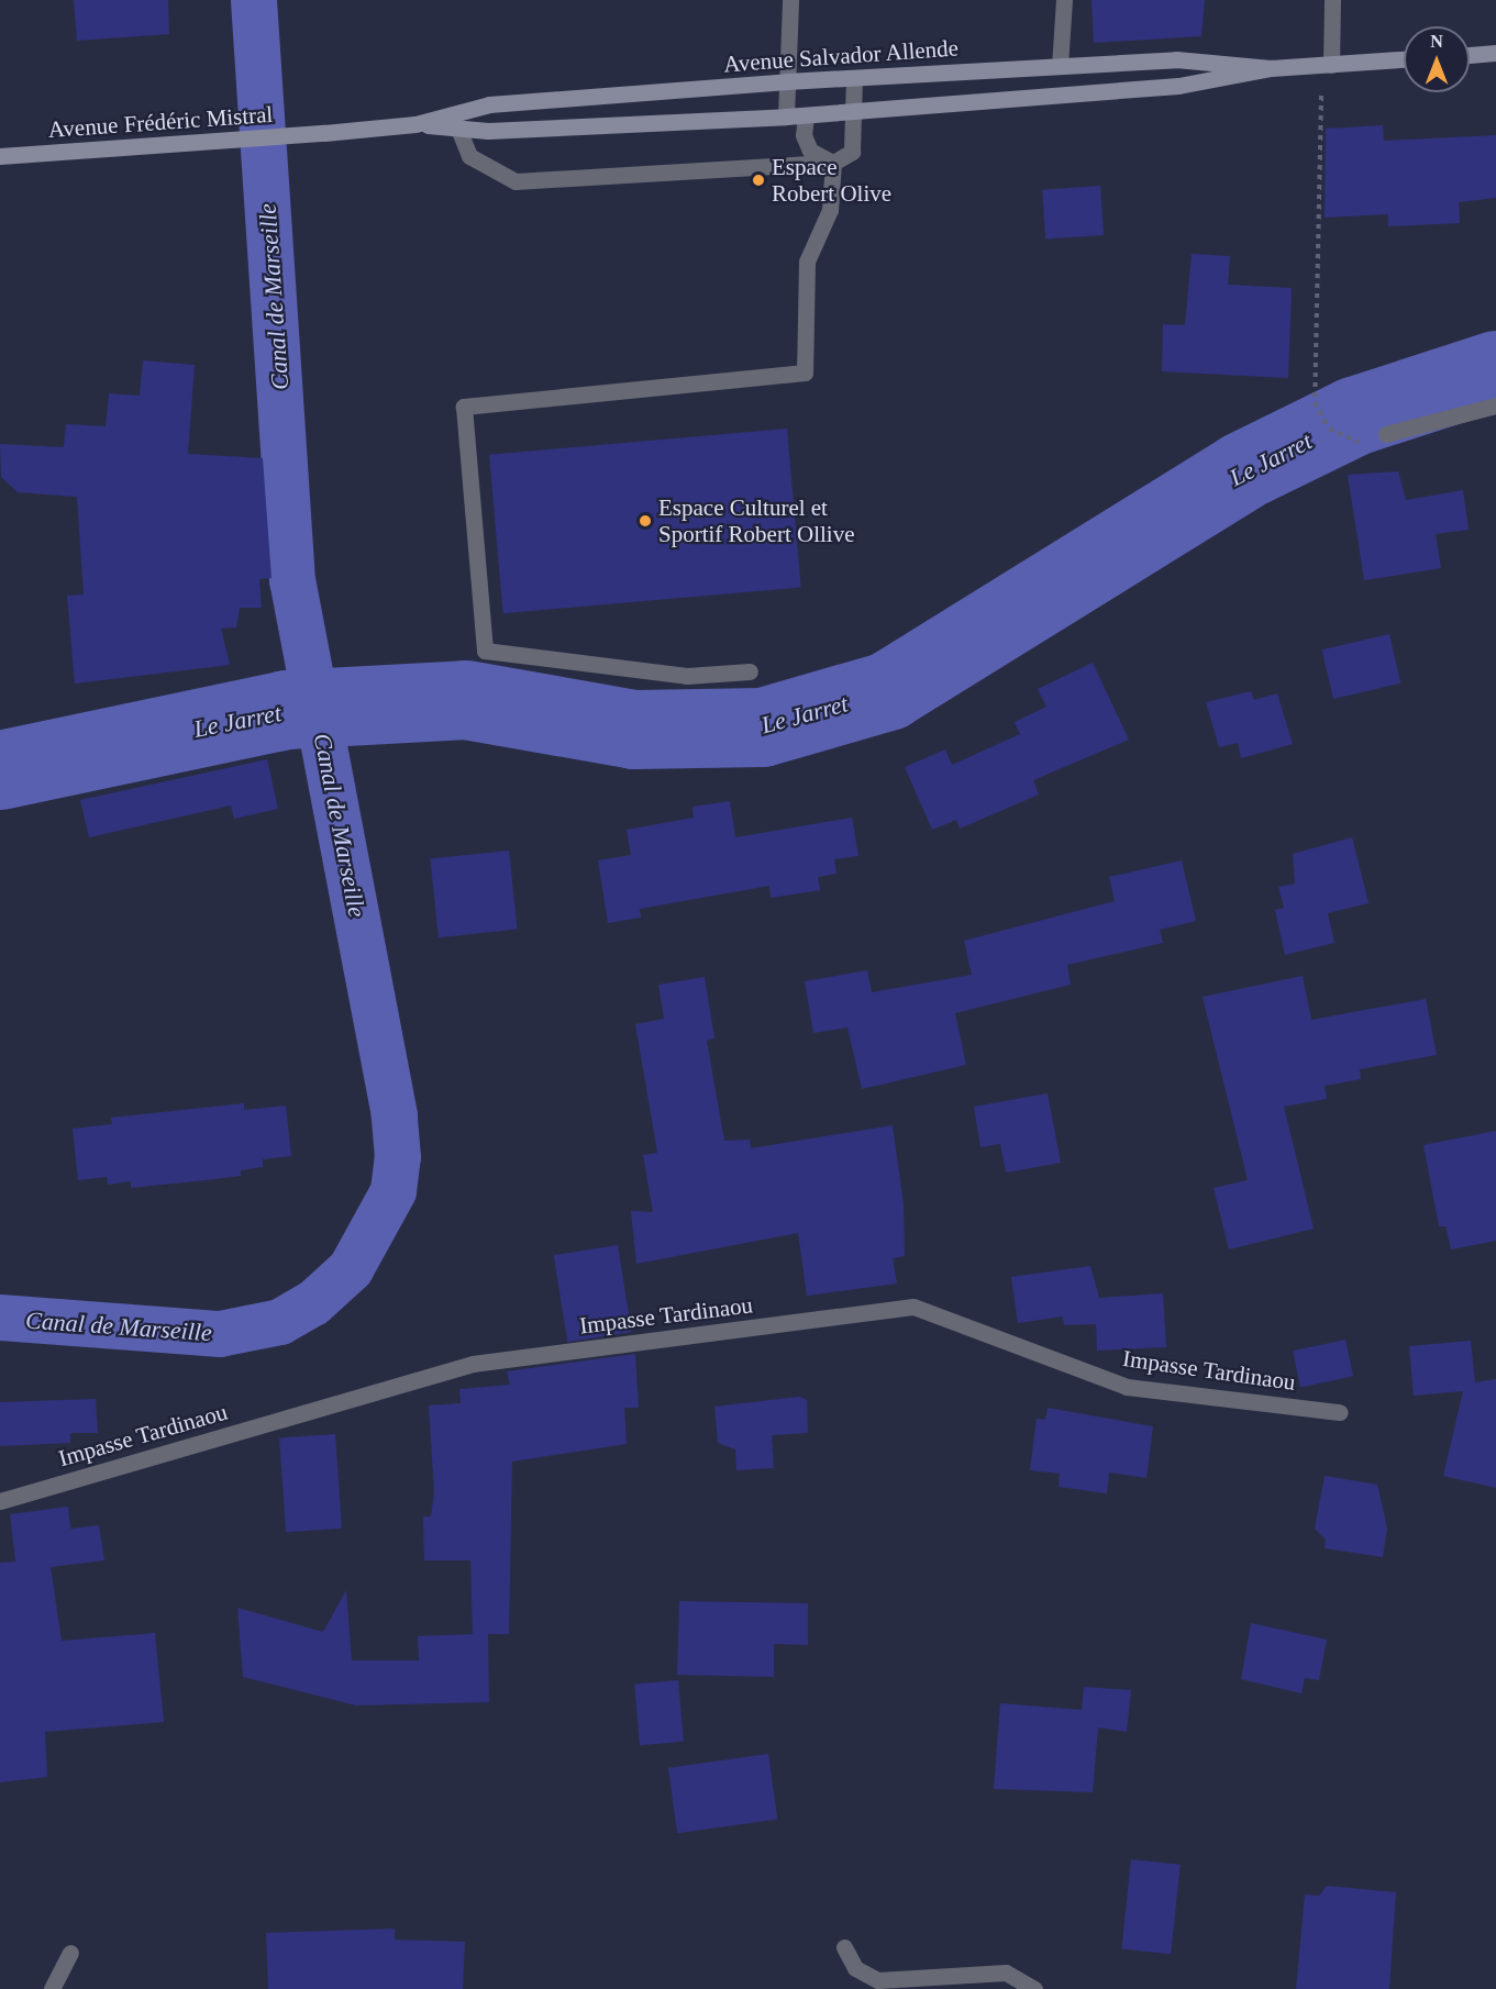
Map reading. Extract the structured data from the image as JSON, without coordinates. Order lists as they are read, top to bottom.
{
  "streets": {
    "main road": ["Avenue Salvador Allende", "Avenue Frédéric Mistral"],
    "street": ["Impasse Tardinaou"]
  },
  "crossings": [
    ["Avenue Salvador Allende", "Avenue Frédéric Mistral"]
  ],
  "water": ["Canal de Marseille", "Le Jarret"],
  "places": ["Espace Robert Olive", "Espace Culturel et Sportif Robert Ollive"],
  "north": "top"
}
